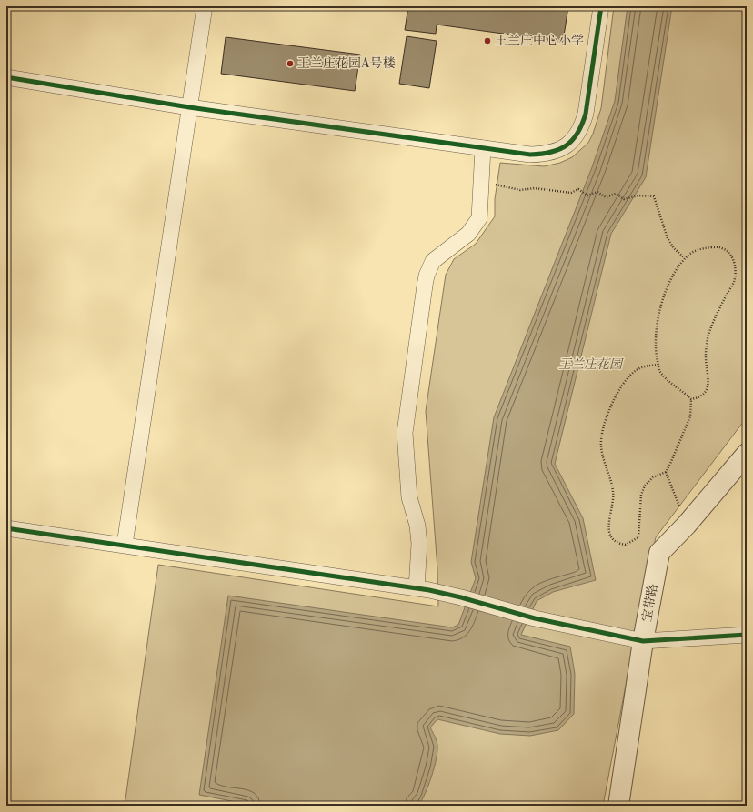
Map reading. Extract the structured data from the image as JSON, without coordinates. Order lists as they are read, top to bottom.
{
  "streets": {
    "street": ["宝带路"]
  },
  "parks": ["王兰庄花园"],
  "places": ["王兰庄中心小学", "王兰庄花园A号楼"]
}
